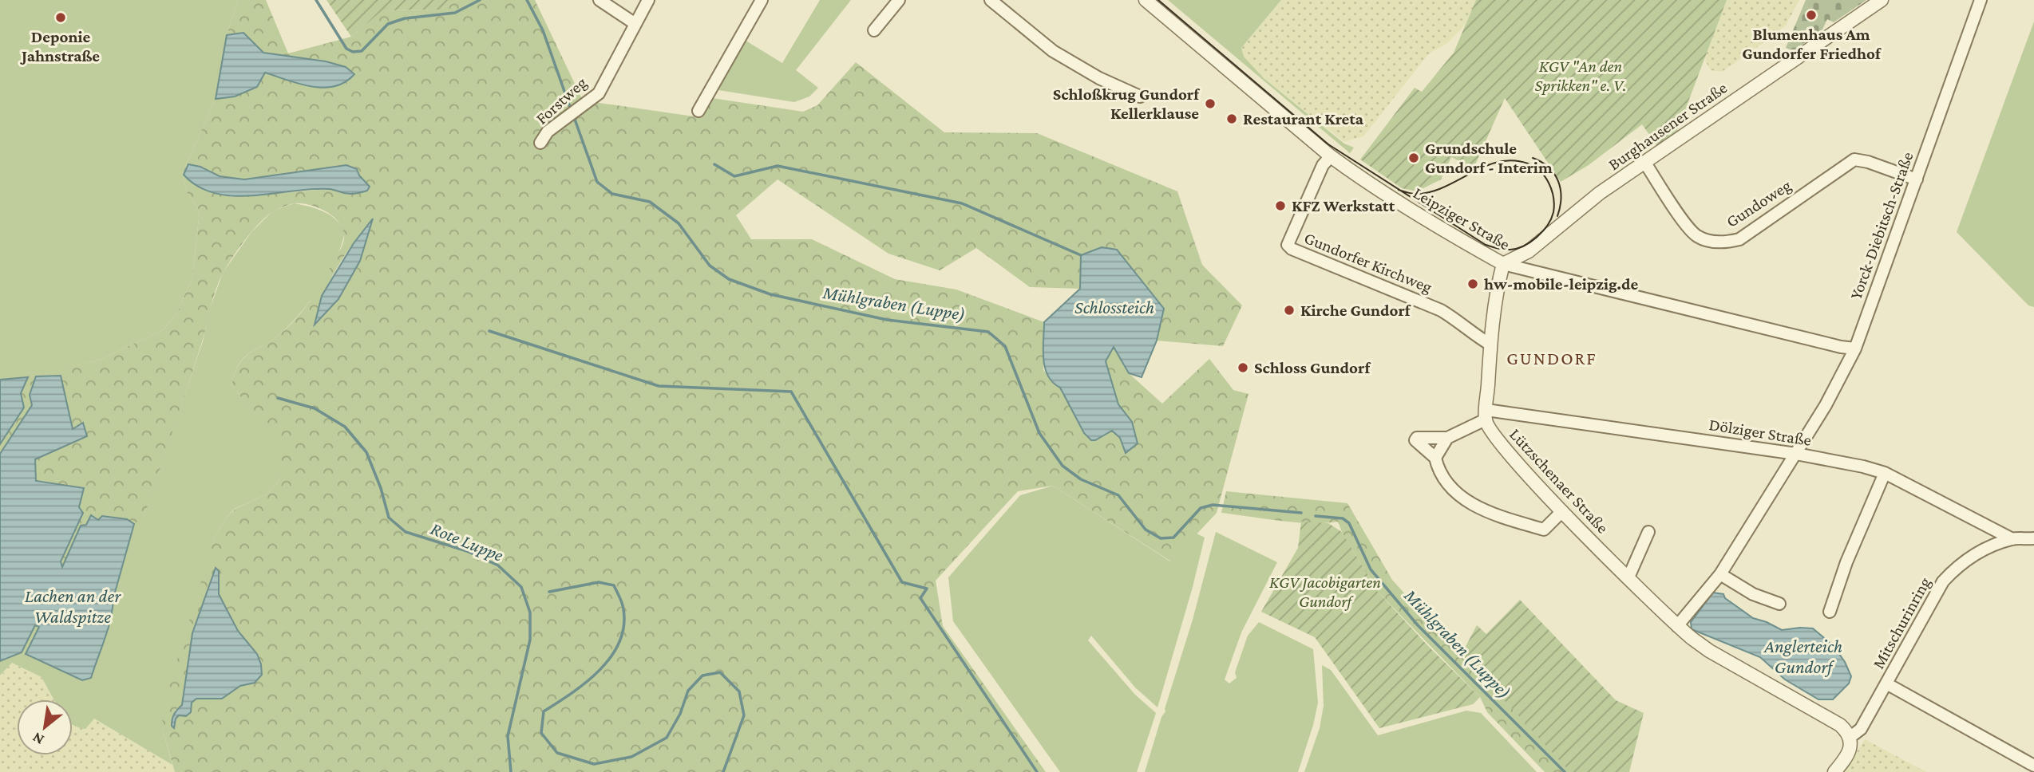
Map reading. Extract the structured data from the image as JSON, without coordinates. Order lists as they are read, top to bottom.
{
  "streets": {
    "street": [
      "Forstweg",
      "Burghausener Straße",
      "Gundoweg",
      "Leipziger Straße",
      "Yorck-Diebitsch-Straße",
      "Gundorfer Kirchweg",
      "Dölziger Straße",
      "Lützschenaer Straße",
      "Mitschurinring"
    ]
  },
  "crossings": [
    ["Burghausener Straße", "Gundoweg"],
    ["Burghausener Straße", "Leipziger Straße"],
    ["Gundoweg", "Yorck-Diebitsch-Straße"],
    ["Leipziger Straße", "Yorck-Diebitsch-Straße"],
    ["Leipziger Straße", "Gundorfer Kirchweg"],
    ["Yorck-Diebitsch-Straße", "Dölziger Straße"],
    ["Yorck-Diebitsch-Straße", "Lützschenaer Straße"],
    ["Dölziger Straße", "Lützschenaer Straße"],
    ["Dölziger Straße", "Mitschurinring"],
    ["Lützschenaer Straße", "Mitschurinring"]
  ],
  "districts": ["GUNDORF"],
  "water": [
    "Mühlgraben (Luppe)",
    "Schlossteich",
    "Rote Luppe",
    "Lachen an der Waldspitze",
    "Anglerteich Gundorf"
  ],
  "parks": ["KGV \"An den Sprikken\" e. V.", "KGV Jacobigarten Gundorf"],
  "places": [
    "Blumenhaus Am Gundorfer Friedhof",
    "Deponie Jahnstraße",
    "Schloßkrug Gundorf Kellerklause",
    "Restaurant Kreta",
    "Grundschule Gundorf - Interim",
    "KFZ Werkstatt",
    "hw-mobile-leipzig.de",
    "Kirche Gundorf",
    "Schloss Gundorf"
  ],
  "north": "bottom left"
}
